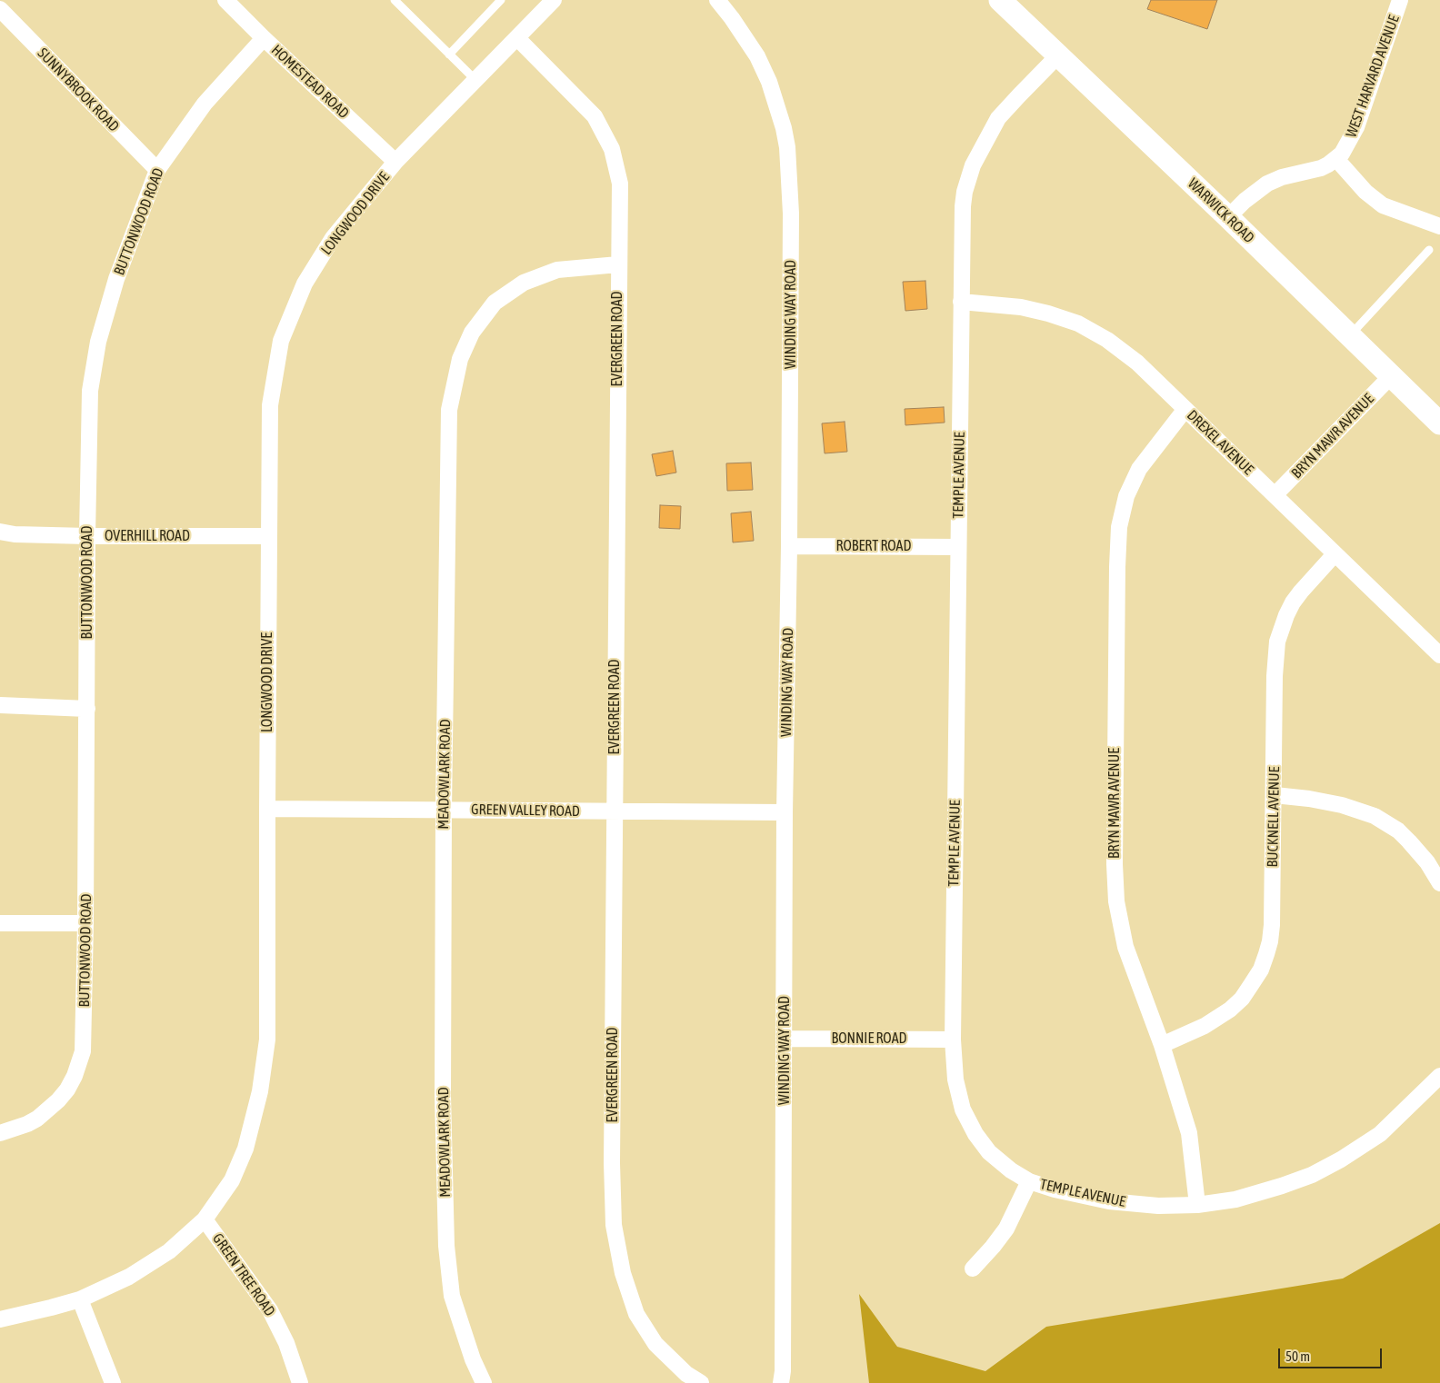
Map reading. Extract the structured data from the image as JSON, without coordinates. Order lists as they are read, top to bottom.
{
  "streets": {
    "street": [
      "WEST HARVARD AVENUE",
      "HOMESTEAD ROAD",
      "SUNNYBROOK ROAD",
      "WARWICK ROAD",
      "LONGWOOD DRIVE",
      "BUTTONWOOD ROAD",
      "WINDING WAY ROAD",
      "EVERGREEN ROAD",
      "BRYN MAWR AVENUE",
      "DREXEL AVENUE",
      "TEMPLE AVENUE",
      "OVERHILL ROAD",
      "ROBERT ROAD",
      "MEADOWLARK ROAD",
      "GREEN VALLEY ROAD",
      "BUCKNELL AVENUE",
      "BONNIE ROAD",
      "GREEN TREE ROAD"
    ]
  },
  "crossings": [
    ["WEST HARVARD AVENUE", "WARWICK ROAD"],
    ["HOMESTEAD ROAD", "LONGWOOD DRIVE"],
    ["HOMESTEAD ROAD", "BUTTONWOOD ROAD"],
    ["SUNNYBROOK ROAD", "BUTTONWOOD ROAD"],
    ["WARWICK ROAD", "BRYN MAWR AVENUE"],
    ["WARWICK ROAD", "TEMPLE AVENUE"],
    ["LONGWOOD DRIVE", "EVERGREEN ROAD"],
    ["LONGWOOD DRIVE", "OVERHILL ROAD"],
    ["LONGWOOD DRIVE", "GREEN VALLEY ROAD"],
    ["LONGWOOD DRIVE", "GREEN TREE ROAD"],
    ["BUTTONWOOD ROAD", "OVERHILL ROAD"],
    ["WINDING WAY ROAD", "ROBERT ROAD"],
    ["WINDING WAY ROAD", "GREEN VALLEY ROAD"],
    ["WINDING WAY ROAD", "BONNIE ROAD"],
    ["EVERGREEN ROAD", "MEADOWLARK ROAD"],
    ["EVERGREEN ROAD", "GREEN VALLEY ROAD"],
    ["BRYN MAWR AVENUE", "DREXEL AVENUE"],
    ["BRYN MAWR AVENUE", "TEMPLE AVENUE"],
    ["BRYN MAWR AVENUE", "BUCKNELL AVENUE"],
    ["DREXEL AVENUE", "TEMPLE AVENUE"],
    ["DREXEL AVENUE", "BUCKNELL AVENUE"],
    ["TEMPLE AVENUE", "ROBERT ROAD"],
    ["TEMPLE AVENUE", "BONNIE ROAD"],
    ["MEADOWLARK ROAD", "GREEN VALLEY ROAD"]
  ],
  "scale_bar": "50 m"
}
